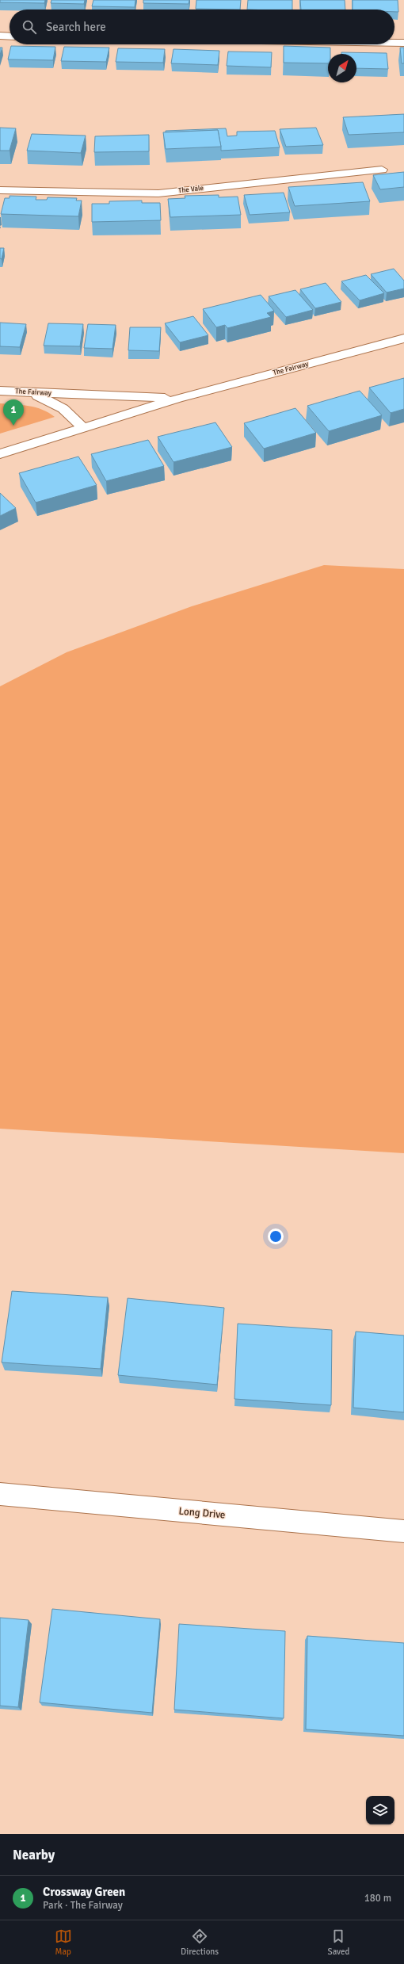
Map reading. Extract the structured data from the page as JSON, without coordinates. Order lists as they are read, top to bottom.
{
  "streets": {
    "street": ["The Vale", "The Fairway", "Long Drive"]
  },
  "north": "top right",
  "page": {
    "search": "Search here",
    "pins": "1",
    "heading": "Nearby",
    "list": [
      {
        "mark": "1",
        "name": "Crossway Green",
        "note": "Park · The Fairway",
        "value": "180 m"
      }
    ],
    "nav": ["Map", "Directions", "Saved"]
  }
}
